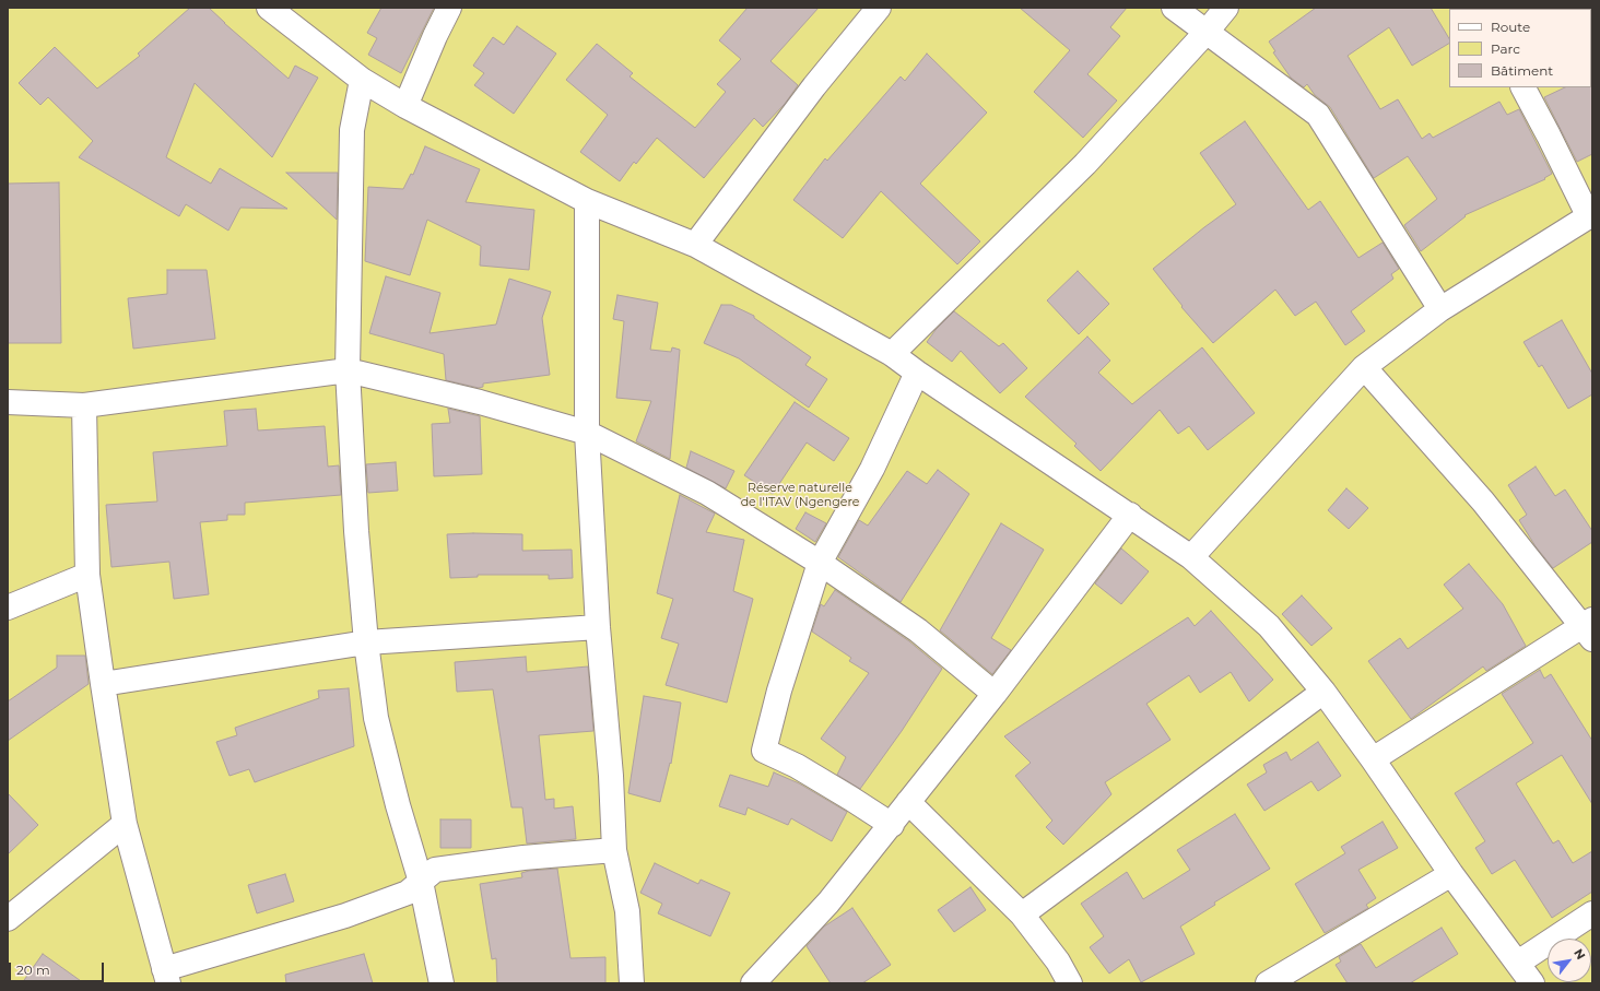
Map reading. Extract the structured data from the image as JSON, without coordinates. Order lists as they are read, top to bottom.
{
  "parks": ["Réserve naturelle de l'ITAV (Ngengere"],
  "legend": ["Route", "Parc", "Bâtiment"],
  "scale_bar": "20 m",
  "north": "top right"
}
